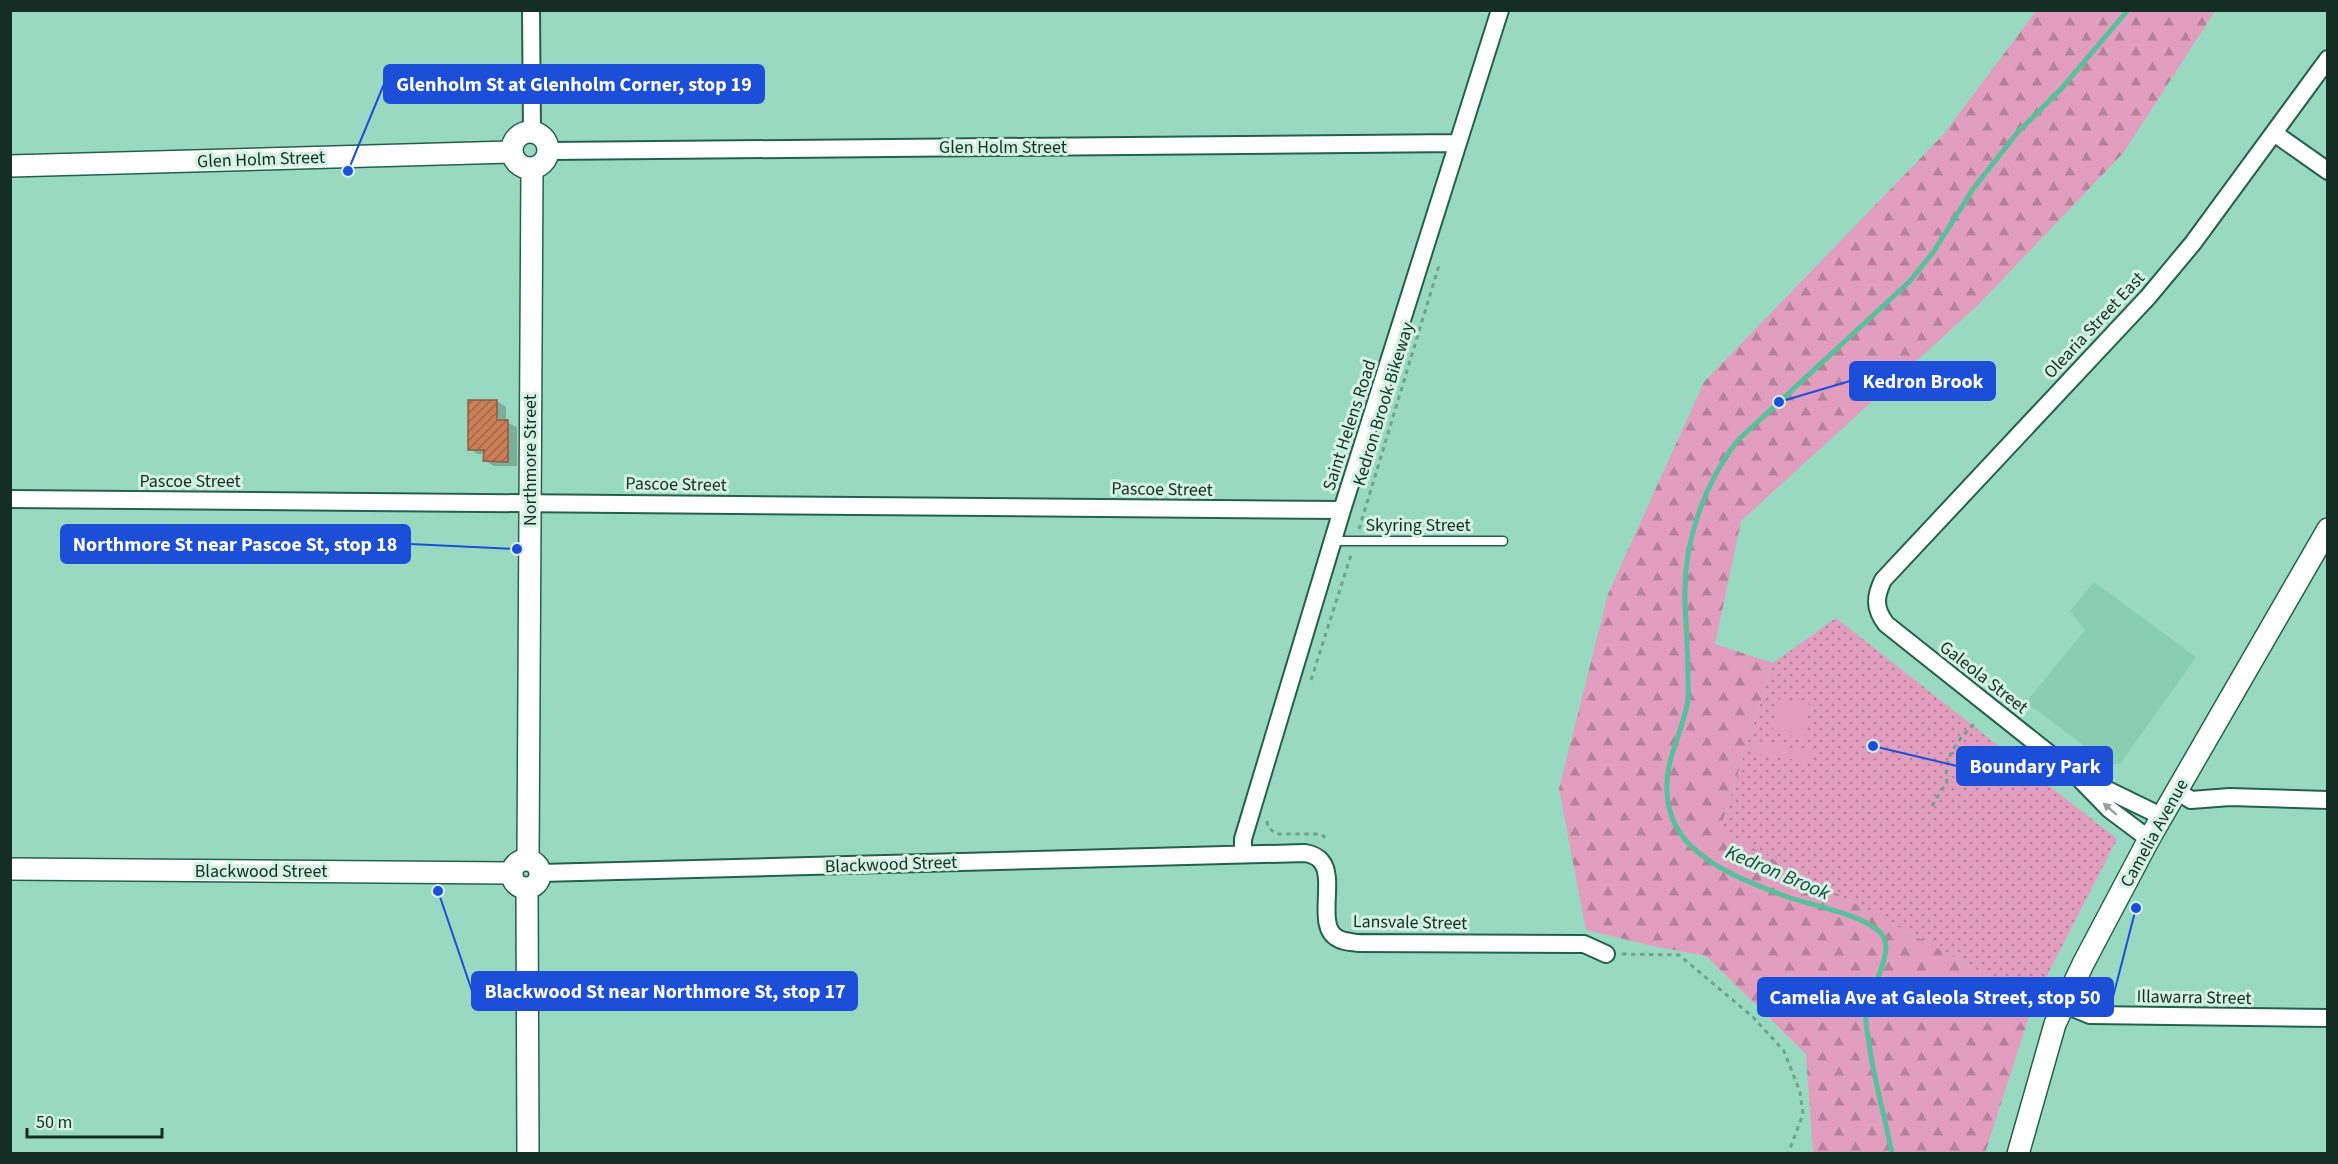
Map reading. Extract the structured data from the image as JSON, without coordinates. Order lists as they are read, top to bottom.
{
  "streets": {
    "street": [
      "Glen Holm Street",
      "Olearia Street East",
      "Saint Helens Road",
      "Northmore Street",
      "Pascoe Street",
      "Galeola Street",
      "Camelia Avenue",
      "Blackwood Street",
      "Lansvale Street",
      "Illawarra Street"
    ],
    "lane": ["Skyring Street"],
    "path": ["Kedron Brook Bikeway"]
  },
  "crossings": [
    ["Glen Holm Street", "Saint Helens Road"],
    ["Glen Holm Street", "Northmore Street"],
    ["Olearia Street East", "Galeola Street"],
    ["Kedron Brook Bikeway", "Skyring Street"],
    ["Saint Helens Road", "Pascoe Street"],
    ["Saint Helens Road", "Skyring Street"],
    ["Saint Helens Road", "Blackwood Street"],
    ["Northmore Street", "Pascoe Street"],
    ["Northmore Street", "Blackwood Street"],
    ["Galeola Street", "Camelia Avenue"],
    ["Camelia Avenue", "Illawarra Street"]
  ],
  "water": ["Kedron Brook"],
  "places": [
    "Glenholm St at Glenholm Corner, stop 19",
    "Kedron Brook",
    "Northmore St near Pascoe St, stop 18",
    "Boundary Park",
    "Blackwood St near Northmore St, stop 17",
    "Camelia Ave at Galeola Street, stop 50"
  ],
  "scale_bar": "50 m"
}
